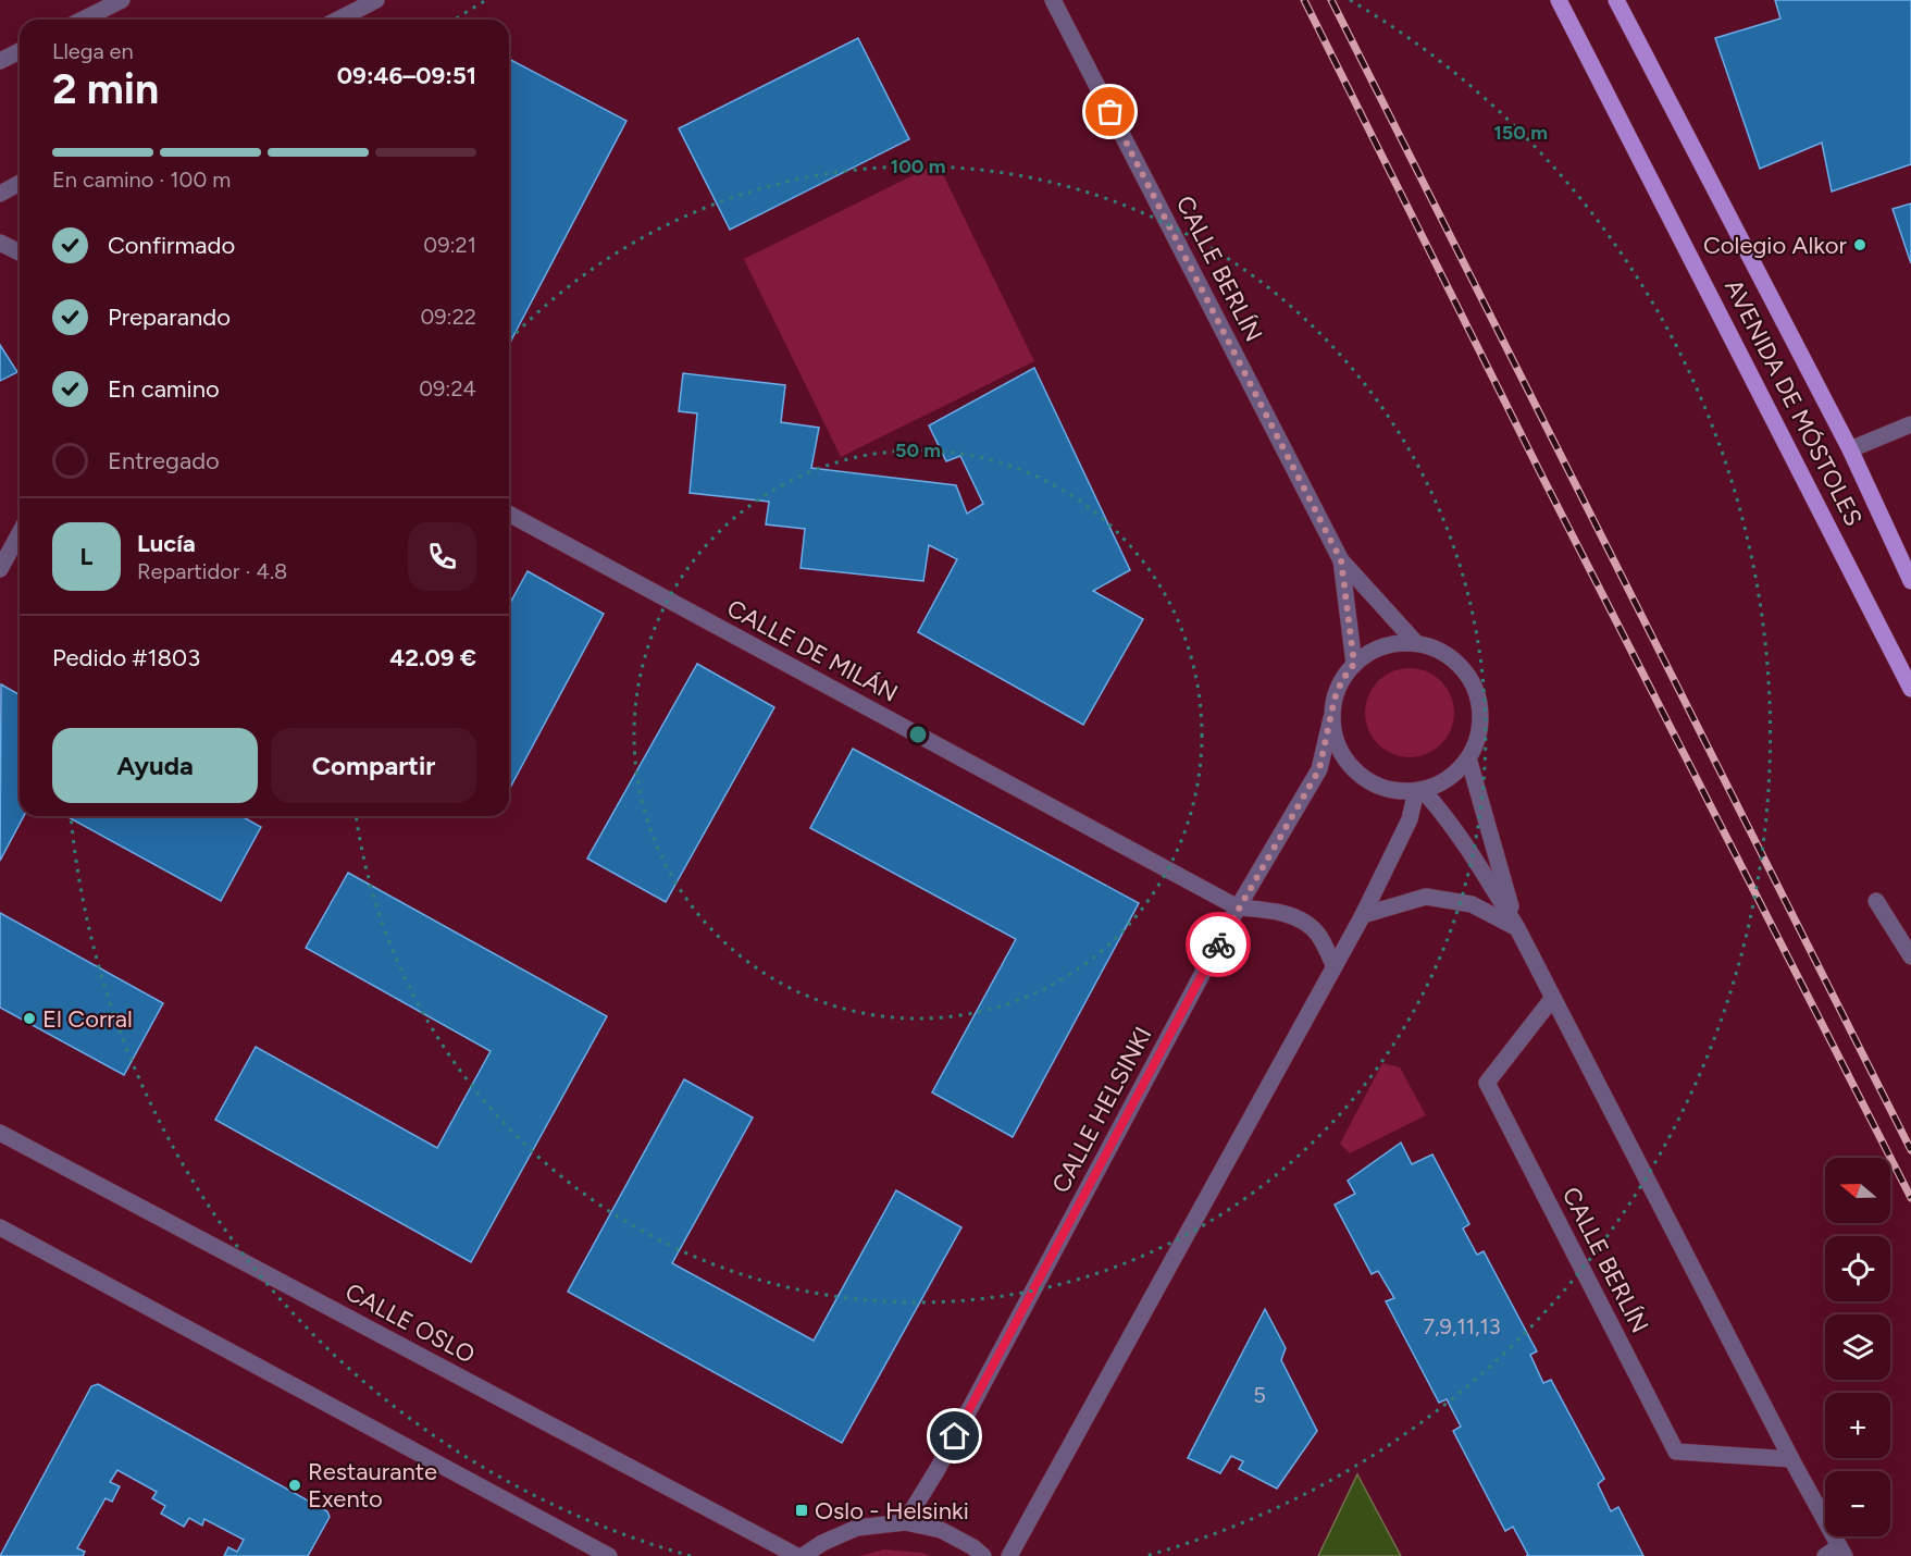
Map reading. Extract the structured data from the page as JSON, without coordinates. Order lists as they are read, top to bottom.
{
  "streets": {
    "main road": ["AVENIDA DE MÓSTOLES"],
    "street": [
      "CALLE BERLÍN",
      "CALLE DE MILÁN",
      "CALLE HELSINKI",
      "CALLE OSLO"
    ]
  },
  "crossings": [
    ["CALLE BERLÍN", "CALLE HELSINKI"],
    ["CALLE DE MILÁN", "CALLE HELSINKI"]
  ],
  "places": {
    "other": ["Colegio Alkor", "El Corral", "Restaurante Exento"],
    "transit": ["Oslo - Helsinki"]
  },
  "house_numbers": ["7,9,11,13", "5"],
  "north": "left",
  "page": {
    "heading": ["2 min", "Llega en", "09:46–09:51"],
    "panel": [
      "Lucía",
      "Repartidor · 4.8",
      "Pedido #1803",
      "42.09 €"
    ],
    "bar": "En camino · 100 m",
    "list": [
      ["Confirmado", "09:21"],
      ["Preparando", "09:22"],
      ["En camino", "09:24"],
      "Entregado"
    ],
    "round": "L",
    "buttons": ["Ayuda", "Compartir"],
    "map_buttons": ["+", "−"]
  },
  "rings": ["150 m", "100 m", "50 m"]
}
